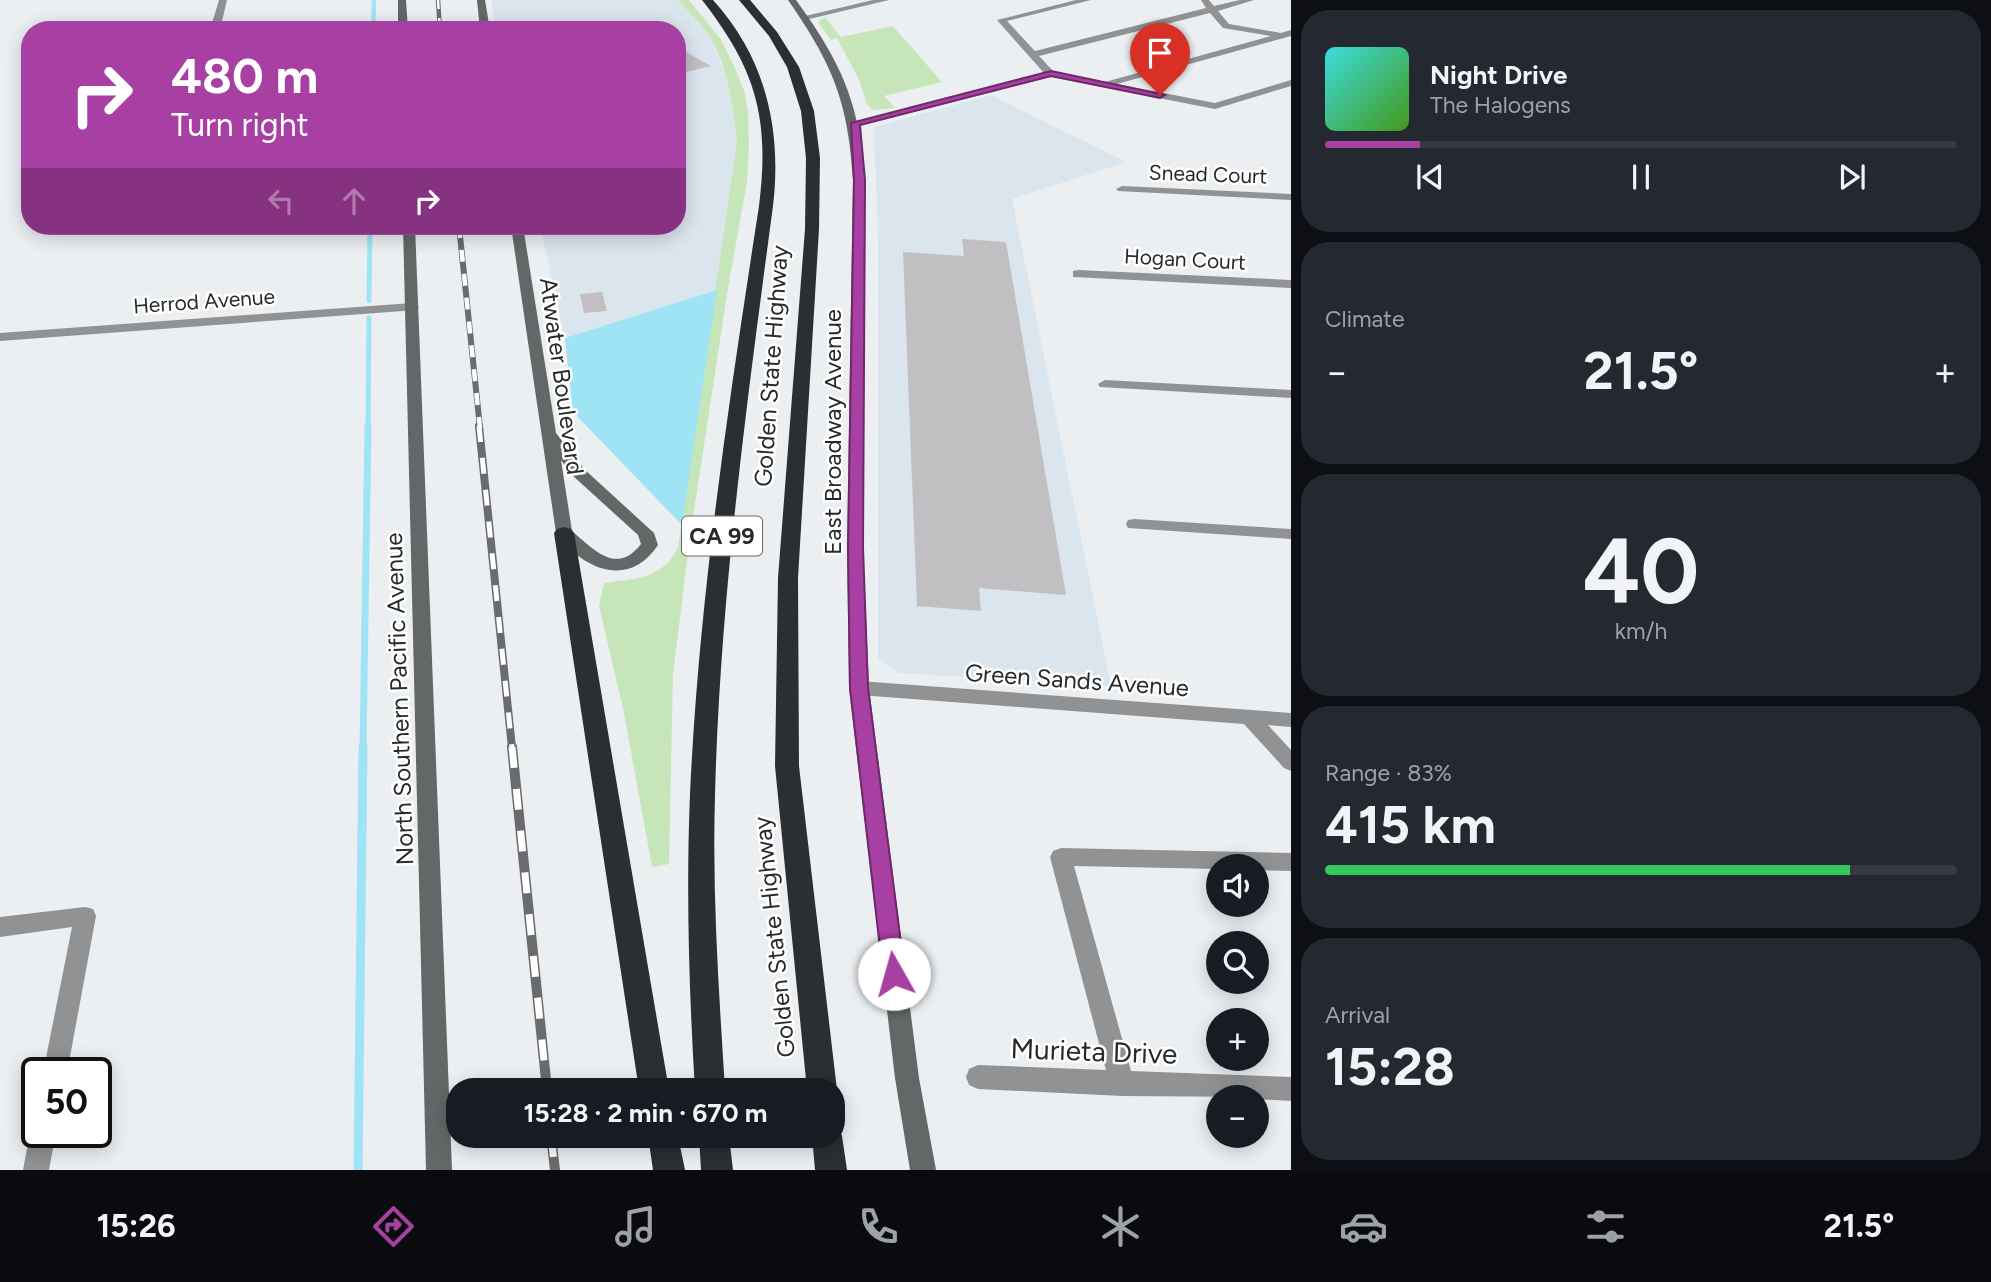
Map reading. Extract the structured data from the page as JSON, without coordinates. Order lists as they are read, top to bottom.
{
  "streets": {
    "highway": ["Golden State Highway", "CA 99"],
    "main road": ["Atwater Boulevard", "East Broadway Avenue", "North Southern Pacific Avenue"],
    "street": [
      "Snead Court",
      "Hogan Court",
      "Herrod Avenue",
      "Green Sands Avenue",
      "Murieta Drive"
    ]
  },
  "crossings": [
    ["Herrod Avenue", "North Southern Pacific Avenue"],
    ["East Broadway Avenue", "Green Sands Avenue"]
  ],
  "page": {
    "turn": ["480 m", "Turn right"],
    "song": ["Night Drive", "The Halogens"],
    "tile": [
      "Climate",
      ["40", "km/h"],
      ["Range · 83%", "415 km"],
      ["Arrival", "15:28"]
    ],
    "heat": ["−", "21.5°", "+"],
    "map_buttons": ["+", "−"],
    "limit": "50",
    "trip": "15:28 · 2 min · 670 m",
    "tabs": ["15:26", "21.5°"]
  }
}
